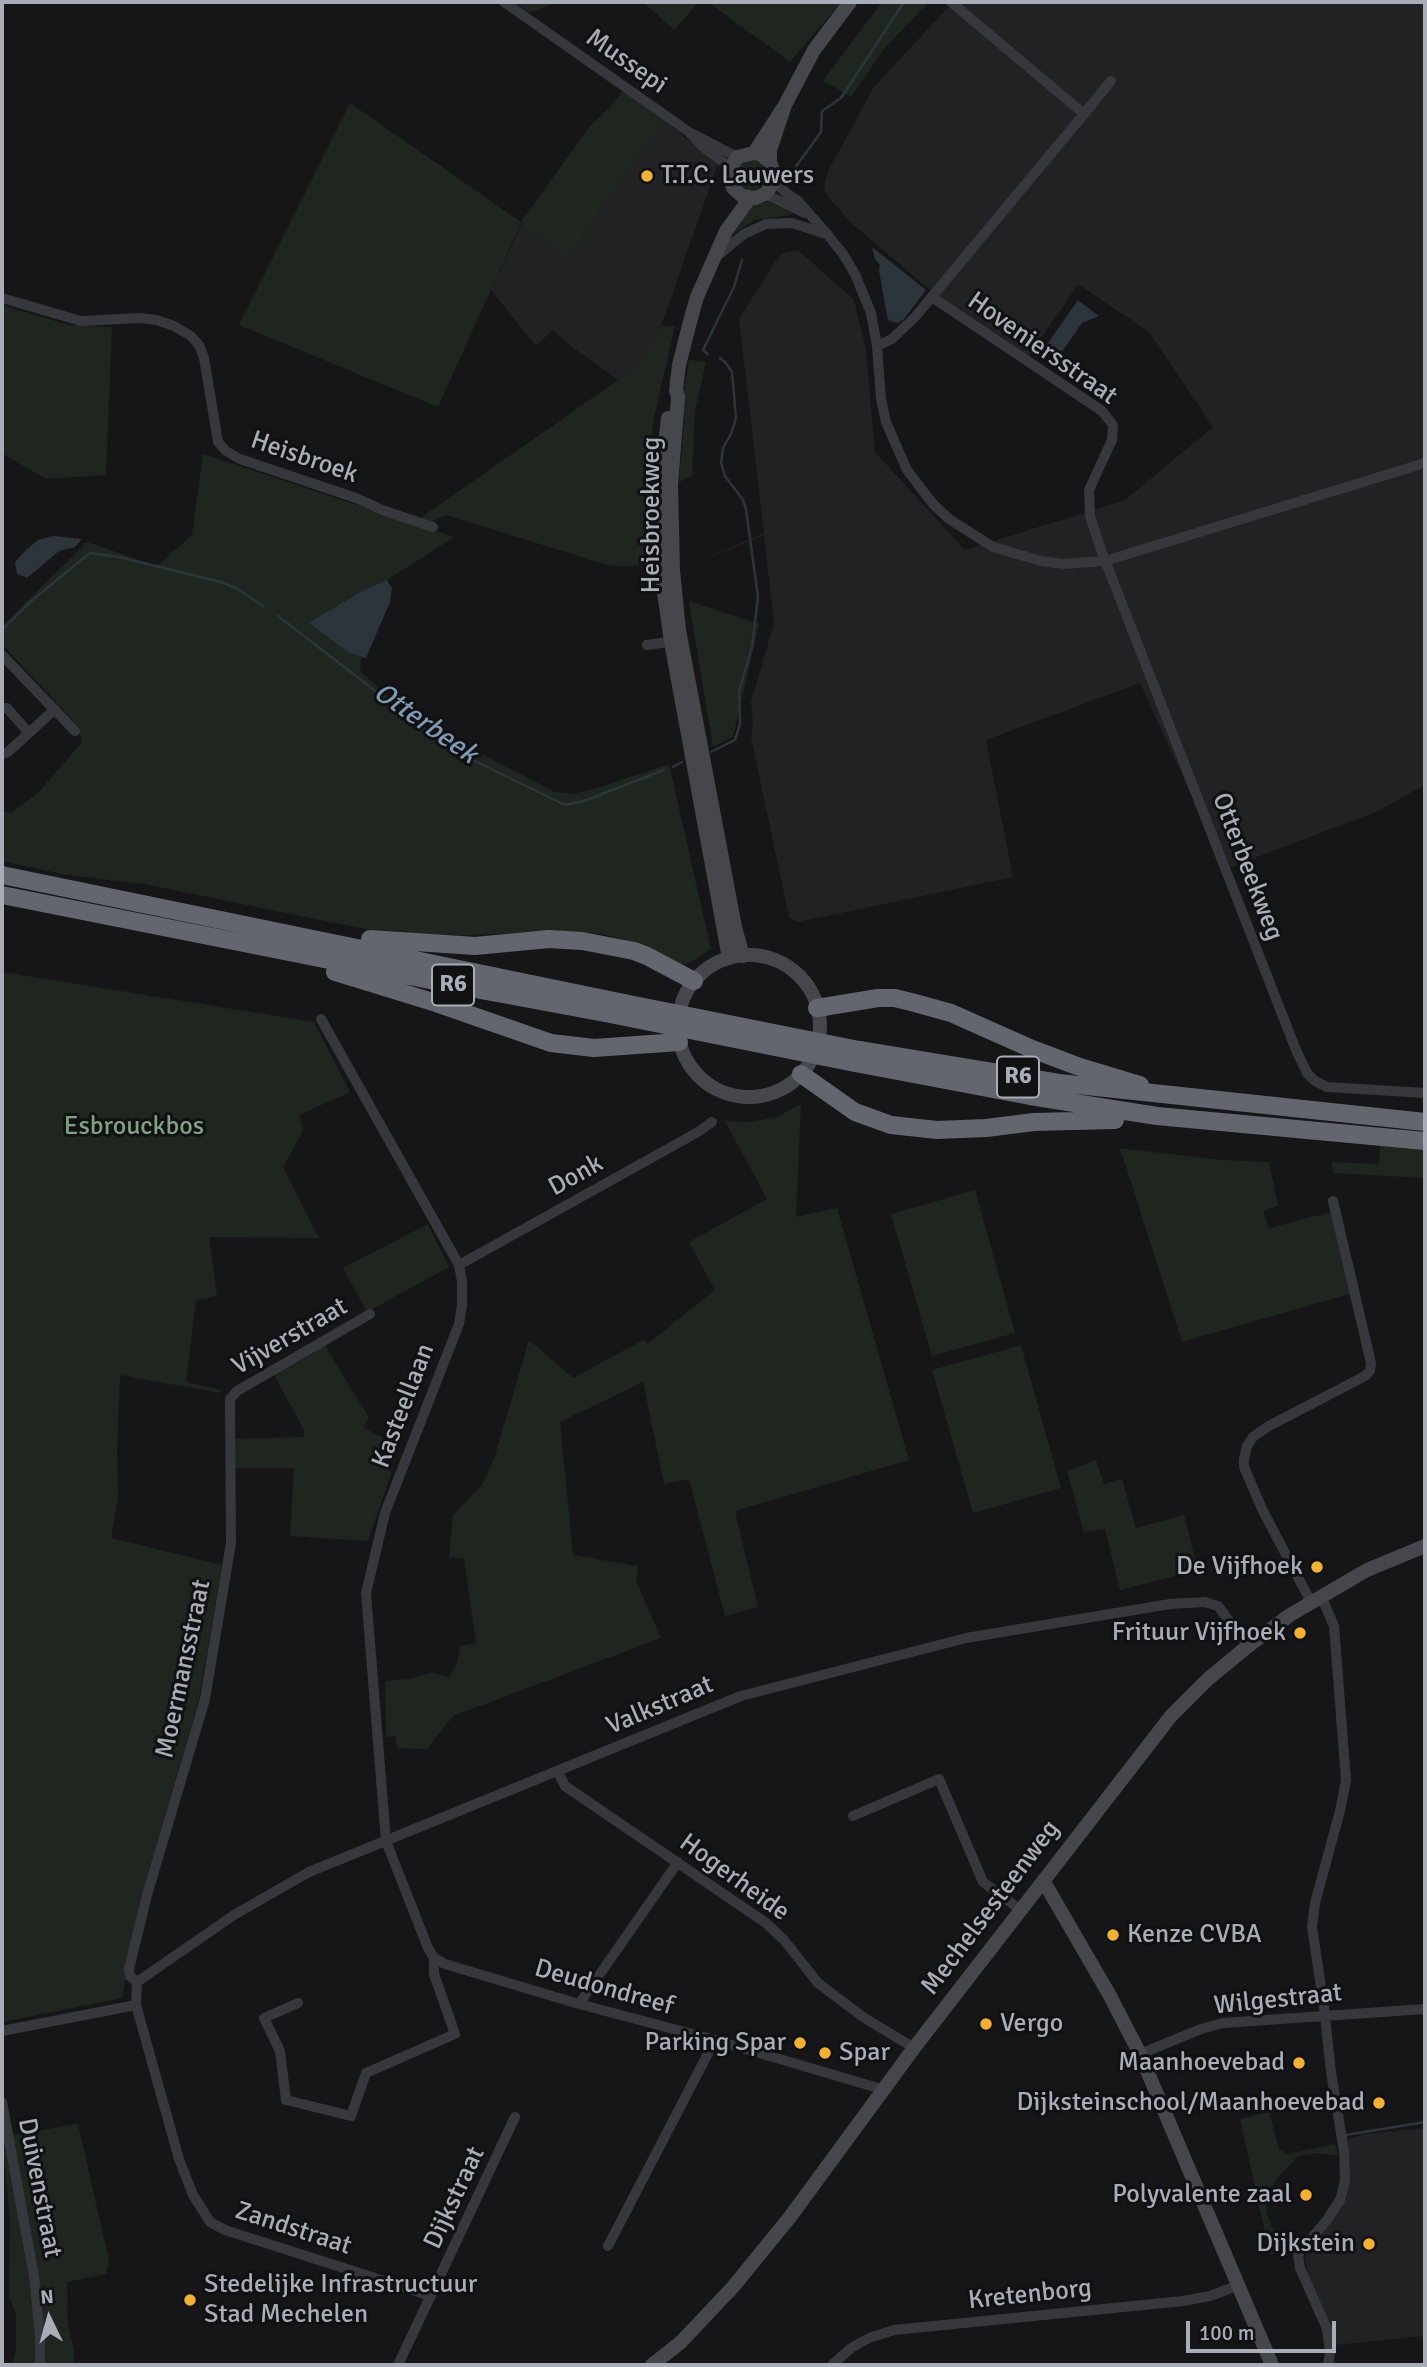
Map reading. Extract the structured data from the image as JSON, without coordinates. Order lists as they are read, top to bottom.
{
  "streets": {
    "highway": ["R6"],
    "main road": ["Heisbroekweg", "Mechelsesteenweg"],
    "street": [
      "Mussepi",
      "Hoveniersstraat",
      "Heisbroek",
      "Otterbeekweg",
      "Donk",
      "Vijverstraat",
      "Kasteellaan",
      "Moermansstraat",
      "Valkstraat",
      "Hogerheide",
      "Deudondreef",
      "Wilgestraat",
      "Duivenstraat",
      "Dijkstraat",
      "Zandstraat",
      "Kretenborg"
    ]
  },
  "crossings": [
    ["Mussepi", "Heisbroekweg"],
    ["Hoveniersstraat", "Otterbeekweg"],
    ["Donk", "Kasteellaan"],
    ["Vijverstraat", "Moermansstraat"],
    ["Kasteellaan", "Valkstraat"],
    ["Moermansstraat", "Valkstraat"],
    ["Valkstraat", "Hogerheide"],
    ["Valkstraat", "Mechelsesteenweg"],
    ["Hogerheide", "Mechelsesteenweg"],
    ["Mechelsesteenweg", "Deudondreef"],
    ["Dijkstraat", "Zandstraat"]
  ],
  "water": ["Otterbeek"],
  "parks": ["Esbrouckbos"],
  "places": [
    "T.T.C. Lauwers",
    "De Vijfhoek",
    "Frituur Vijfhoek",
    "Kenze CVBA",
    "Vergo",
    "Parking Spar",
    "Spar",
    "Maanhoevebad",
    "Dijksteinschool/Maanhoevebad",
    "Polyvalente zaal",
    "Dijkstein",
    "Stedelijke Infrastructuur Stad Mechelen"
  ],
  "scale_bar": "100 m",
  "north": "top"
}
